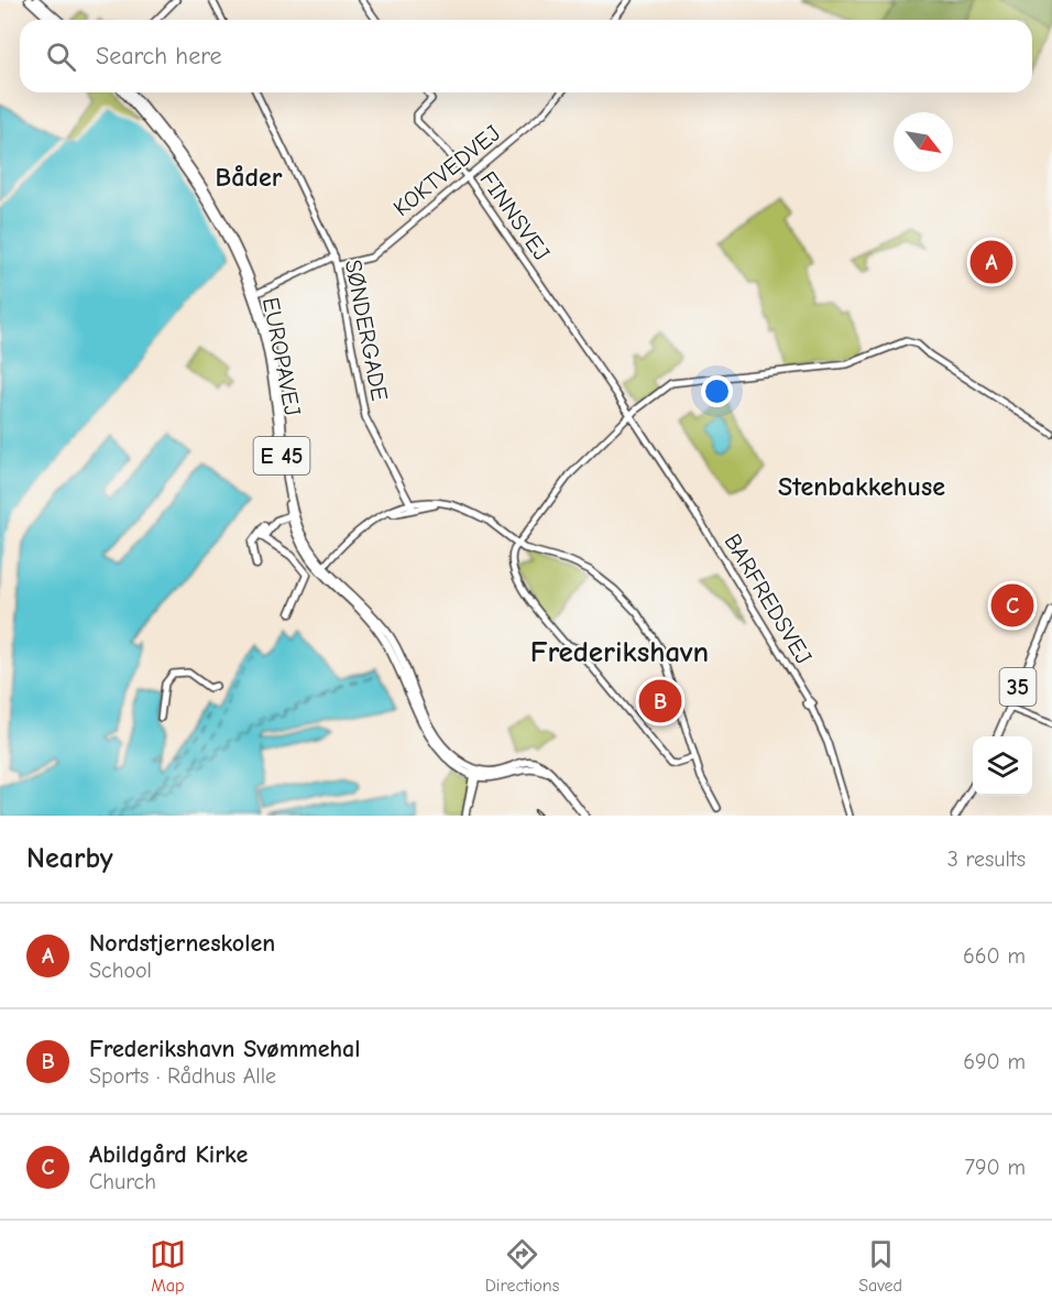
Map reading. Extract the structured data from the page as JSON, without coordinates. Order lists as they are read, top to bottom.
{
  "streets": {
    "main road": ["EUROPAVEJ", "E 45", "35"],
    "street": [
      "KOKTVEDVEJ",
      "FINNSVEJ",
      "SØNDERGADE",
      "BARFREDSVEJ"
    ]
  },
  "crossings": [
    ["KOKTVEDVEJ", "FINNSVEJ"],
    ["KOKTVEDVEJ", "SØNDERGADE"],
    ["FINNSVEJ", "BARFREDSVEJ"]
  ],
  "districts": ["Båder", "Stenbakkehuse", "Frederikshavn"],
  "north": "bottom right",
  "page": {
    "search": "Search here",
    "pins": ["A", "C", "B"],
    "heading": ["Nearby", "3 results"],
    "list": [
      {
        "mark": "A",
        "name": "Nordstjerneskolen",
        "note": "School",
        "value": "660 m"
      },
      {
        "mark": "B",
        "name": "Frederikshavn Svømmehal",
        "note": "Sports · Rådhus Alle",
        "value": "690 m"
      },
      {
        "mark": "C",
        "name": "Abildgård Kirke",
        "note": "Church",
        "value": "790 m"
      }
    ],
    "nav": ["Map", "Directions", "Saved"]
  }
}
